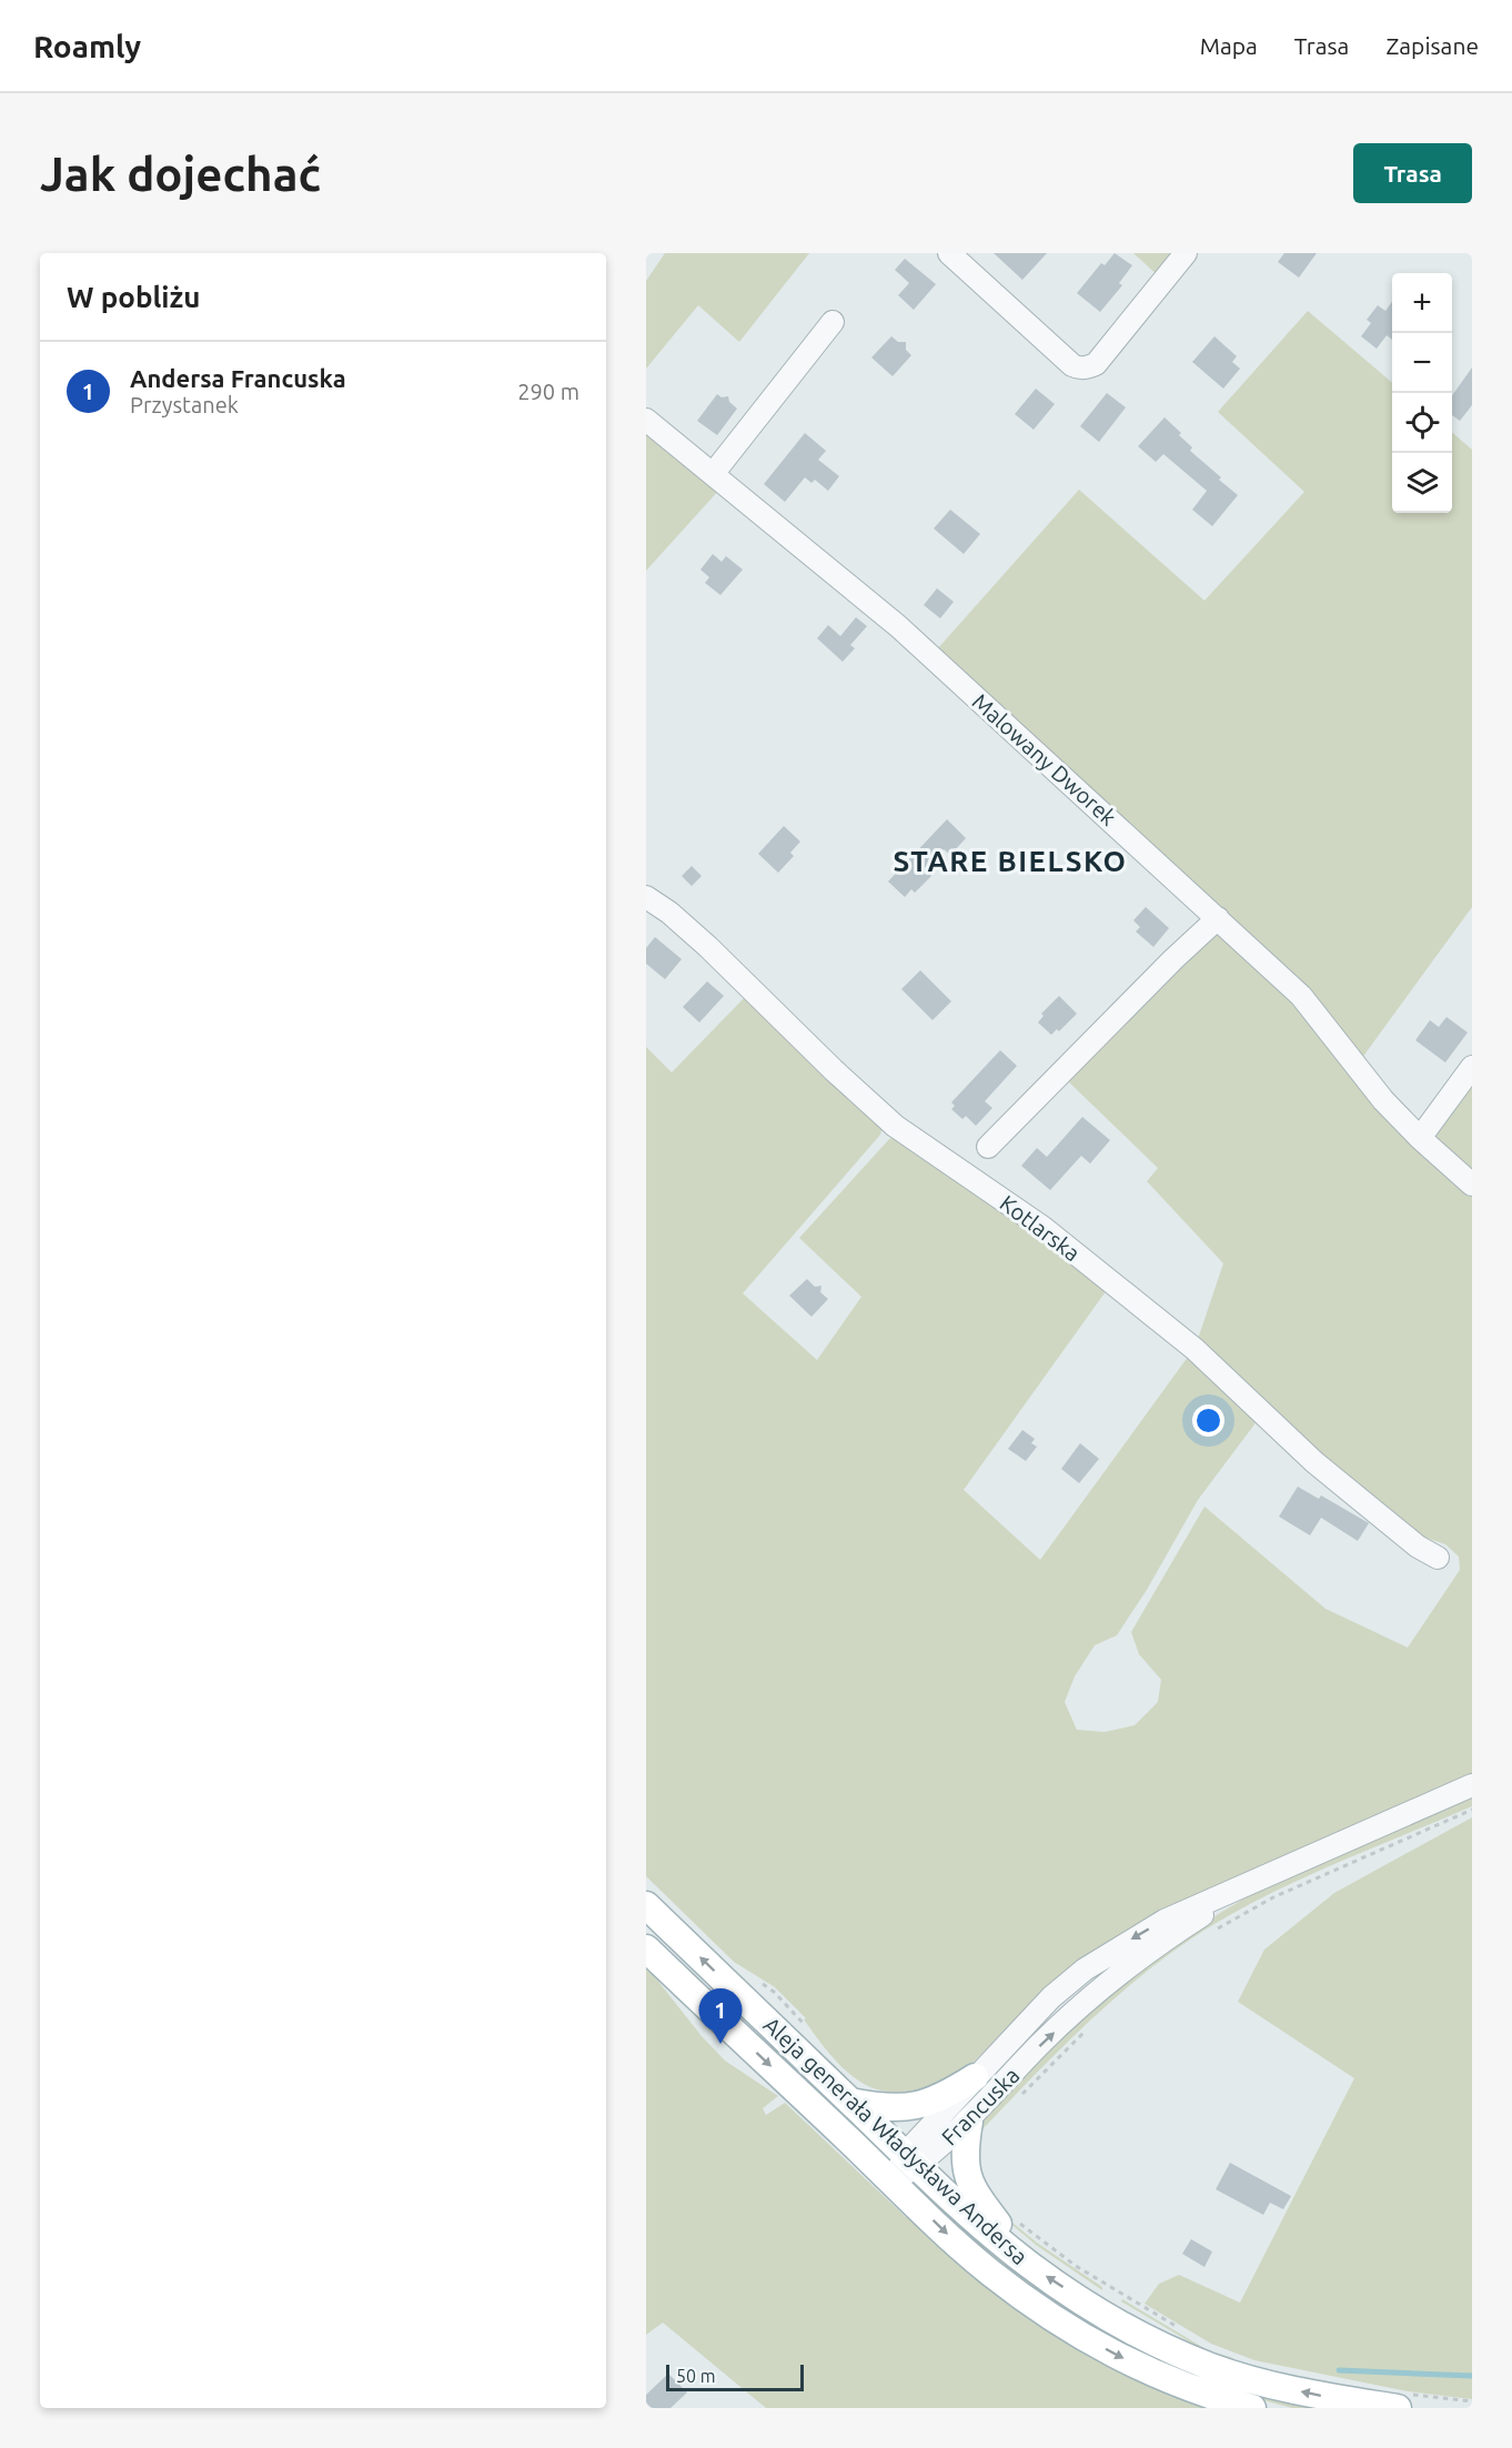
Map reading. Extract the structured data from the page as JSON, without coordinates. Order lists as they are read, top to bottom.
{
  "streets": {
    "main road": ["Aleja generała Władysława Andersa"],
    "street": ["Malowany Dworek", "Kotlarska", "Francuska"]
  },
  "crossings": [
    ["Francuska", "Aleja generała Władysława Andersa"]
  ],
  "districts": ["STARE BIELSKO"],
  "scale_bar": "50 m",
  "page": {
    "header": "Roamly",
    "nav": ["Mapa", "Trasa", "Zapisane"],
    "buttons": "Trasa",
    "title": "Jak dojechać",
    "heading": "W pobliżu",
    "map_buttons": ["+", "−"],
    "list": [
      {
        "mark": "1",
        "name": "Andersa Francuska",
        "note": "Przystanek",
        "value": "290 m"
      }
    ],
    "pins": "1",
    "scale": "50 m"
  }
}
